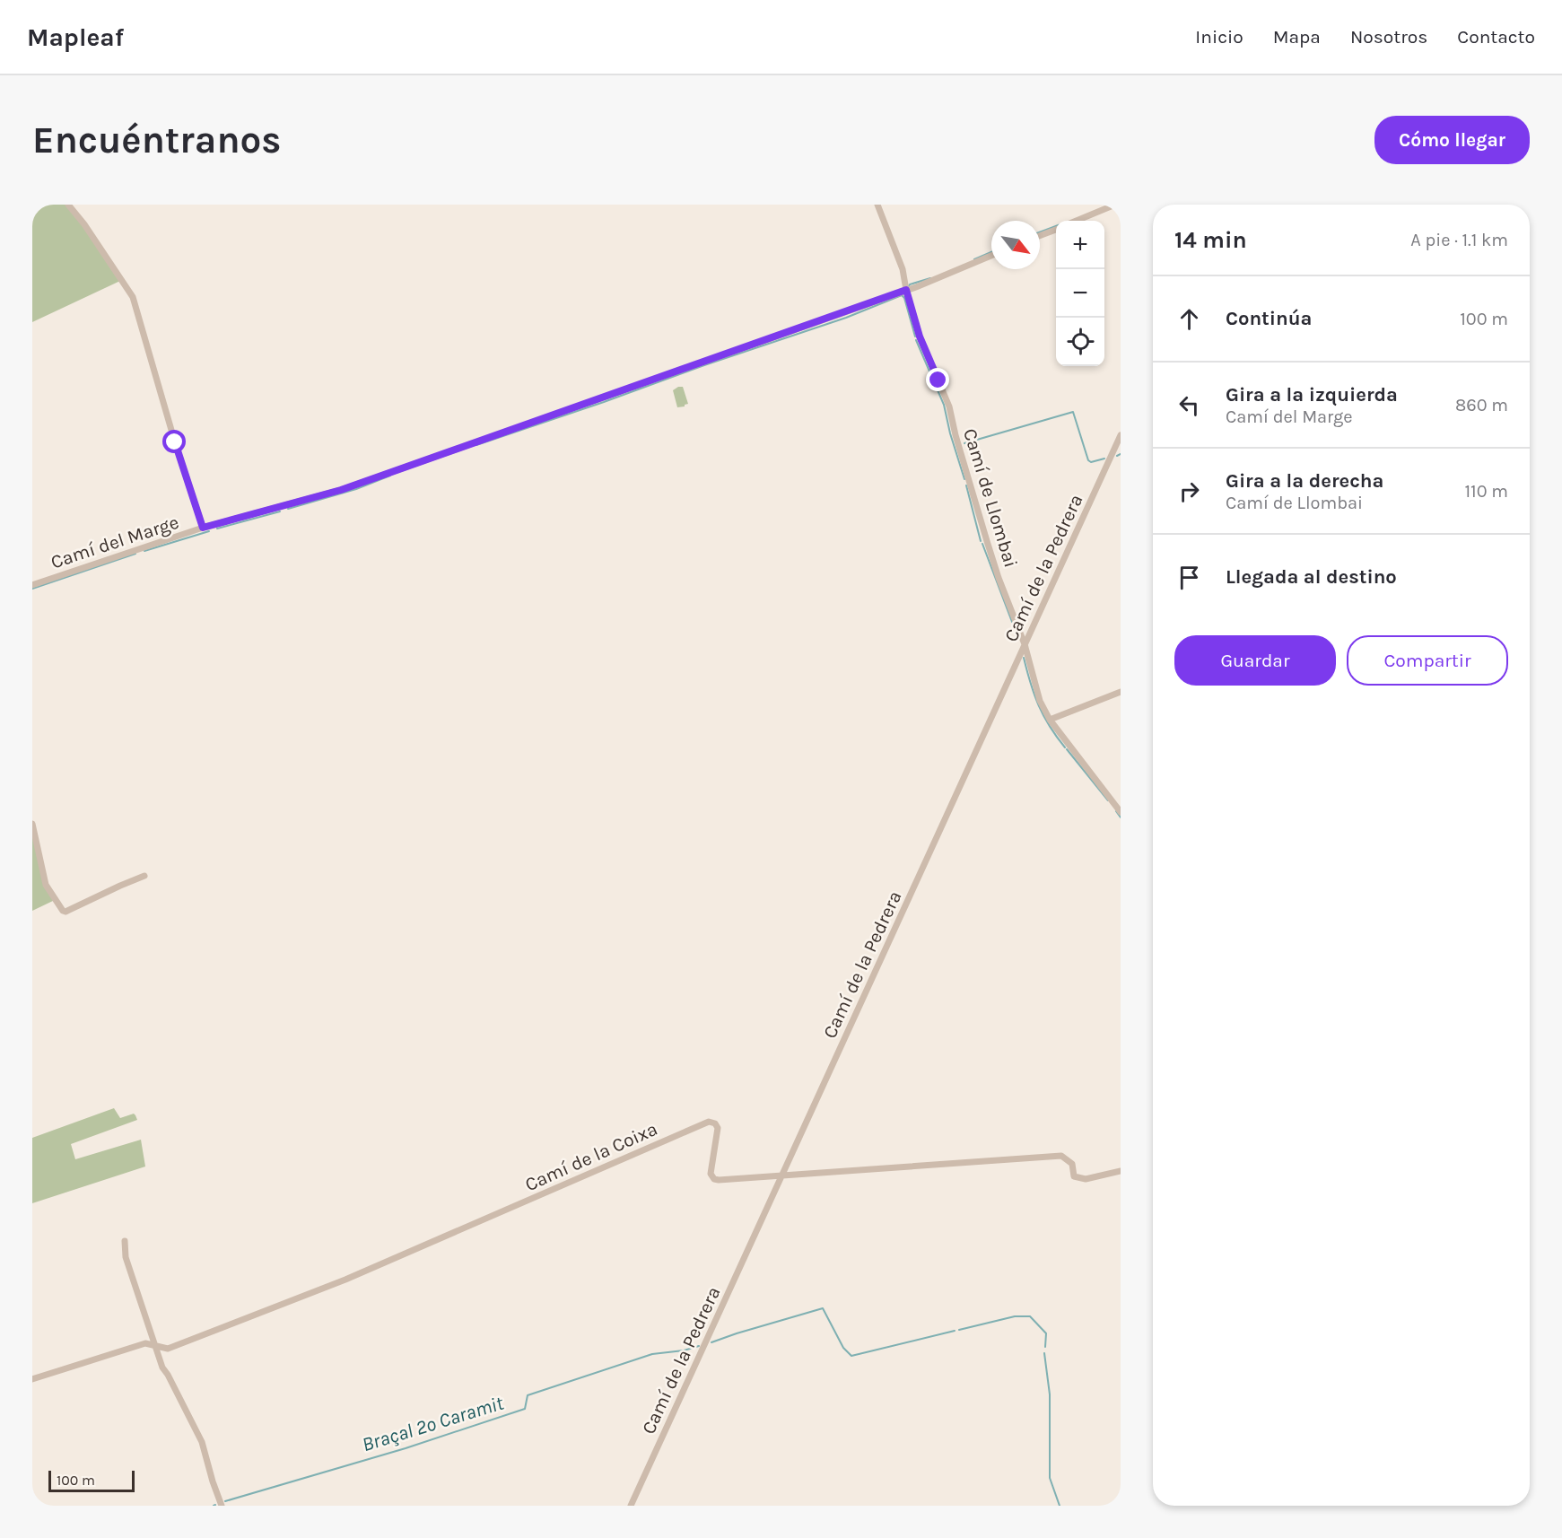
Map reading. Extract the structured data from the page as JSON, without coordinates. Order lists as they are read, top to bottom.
{
  "streets": {
    "street": [
      "Camí de Llombai",
      "Camí del Marge",
      "Camí de la Pedrera",
      "Camí de la Coixa"
    ]
  },
  "crossings": [
    ["Camí de Llombai", "Camí del Marge"],
    ["Camí de Llombai", "Camí de la Pedrera"],
    ["Camí de la Pedrera", "Camí de la Coixa"]
  ],
  "water": ["Braçal 2º Caramit"],
  "scale_bar": "100 m",
  "north": "bottom right",
  "page": {
    "header": "Mapleaf",
    "nav": [
      "Inicio",
      "Mapa",
      "Nosotros",
      "Contacto"
    ],
    "buttons": [
      "Cómo llegar",
      ["Guardar", "Compartir"]
    ],
    "title": "Encuéntranos",
    "heading": ["14 min", "A pie · 1.1 km"],
    "map_buttons": ["+", "−"],
    "list": [
      ["Continúa", "100 m"],
      ["Gira a la izquierda", "Camí del Marge", "860 m"],
      ["Gira a la derecha", "Camí de Llombai", "110 m"],
      "Llegada al destino"
    ],
    "scale": "100 m"
  }
}
